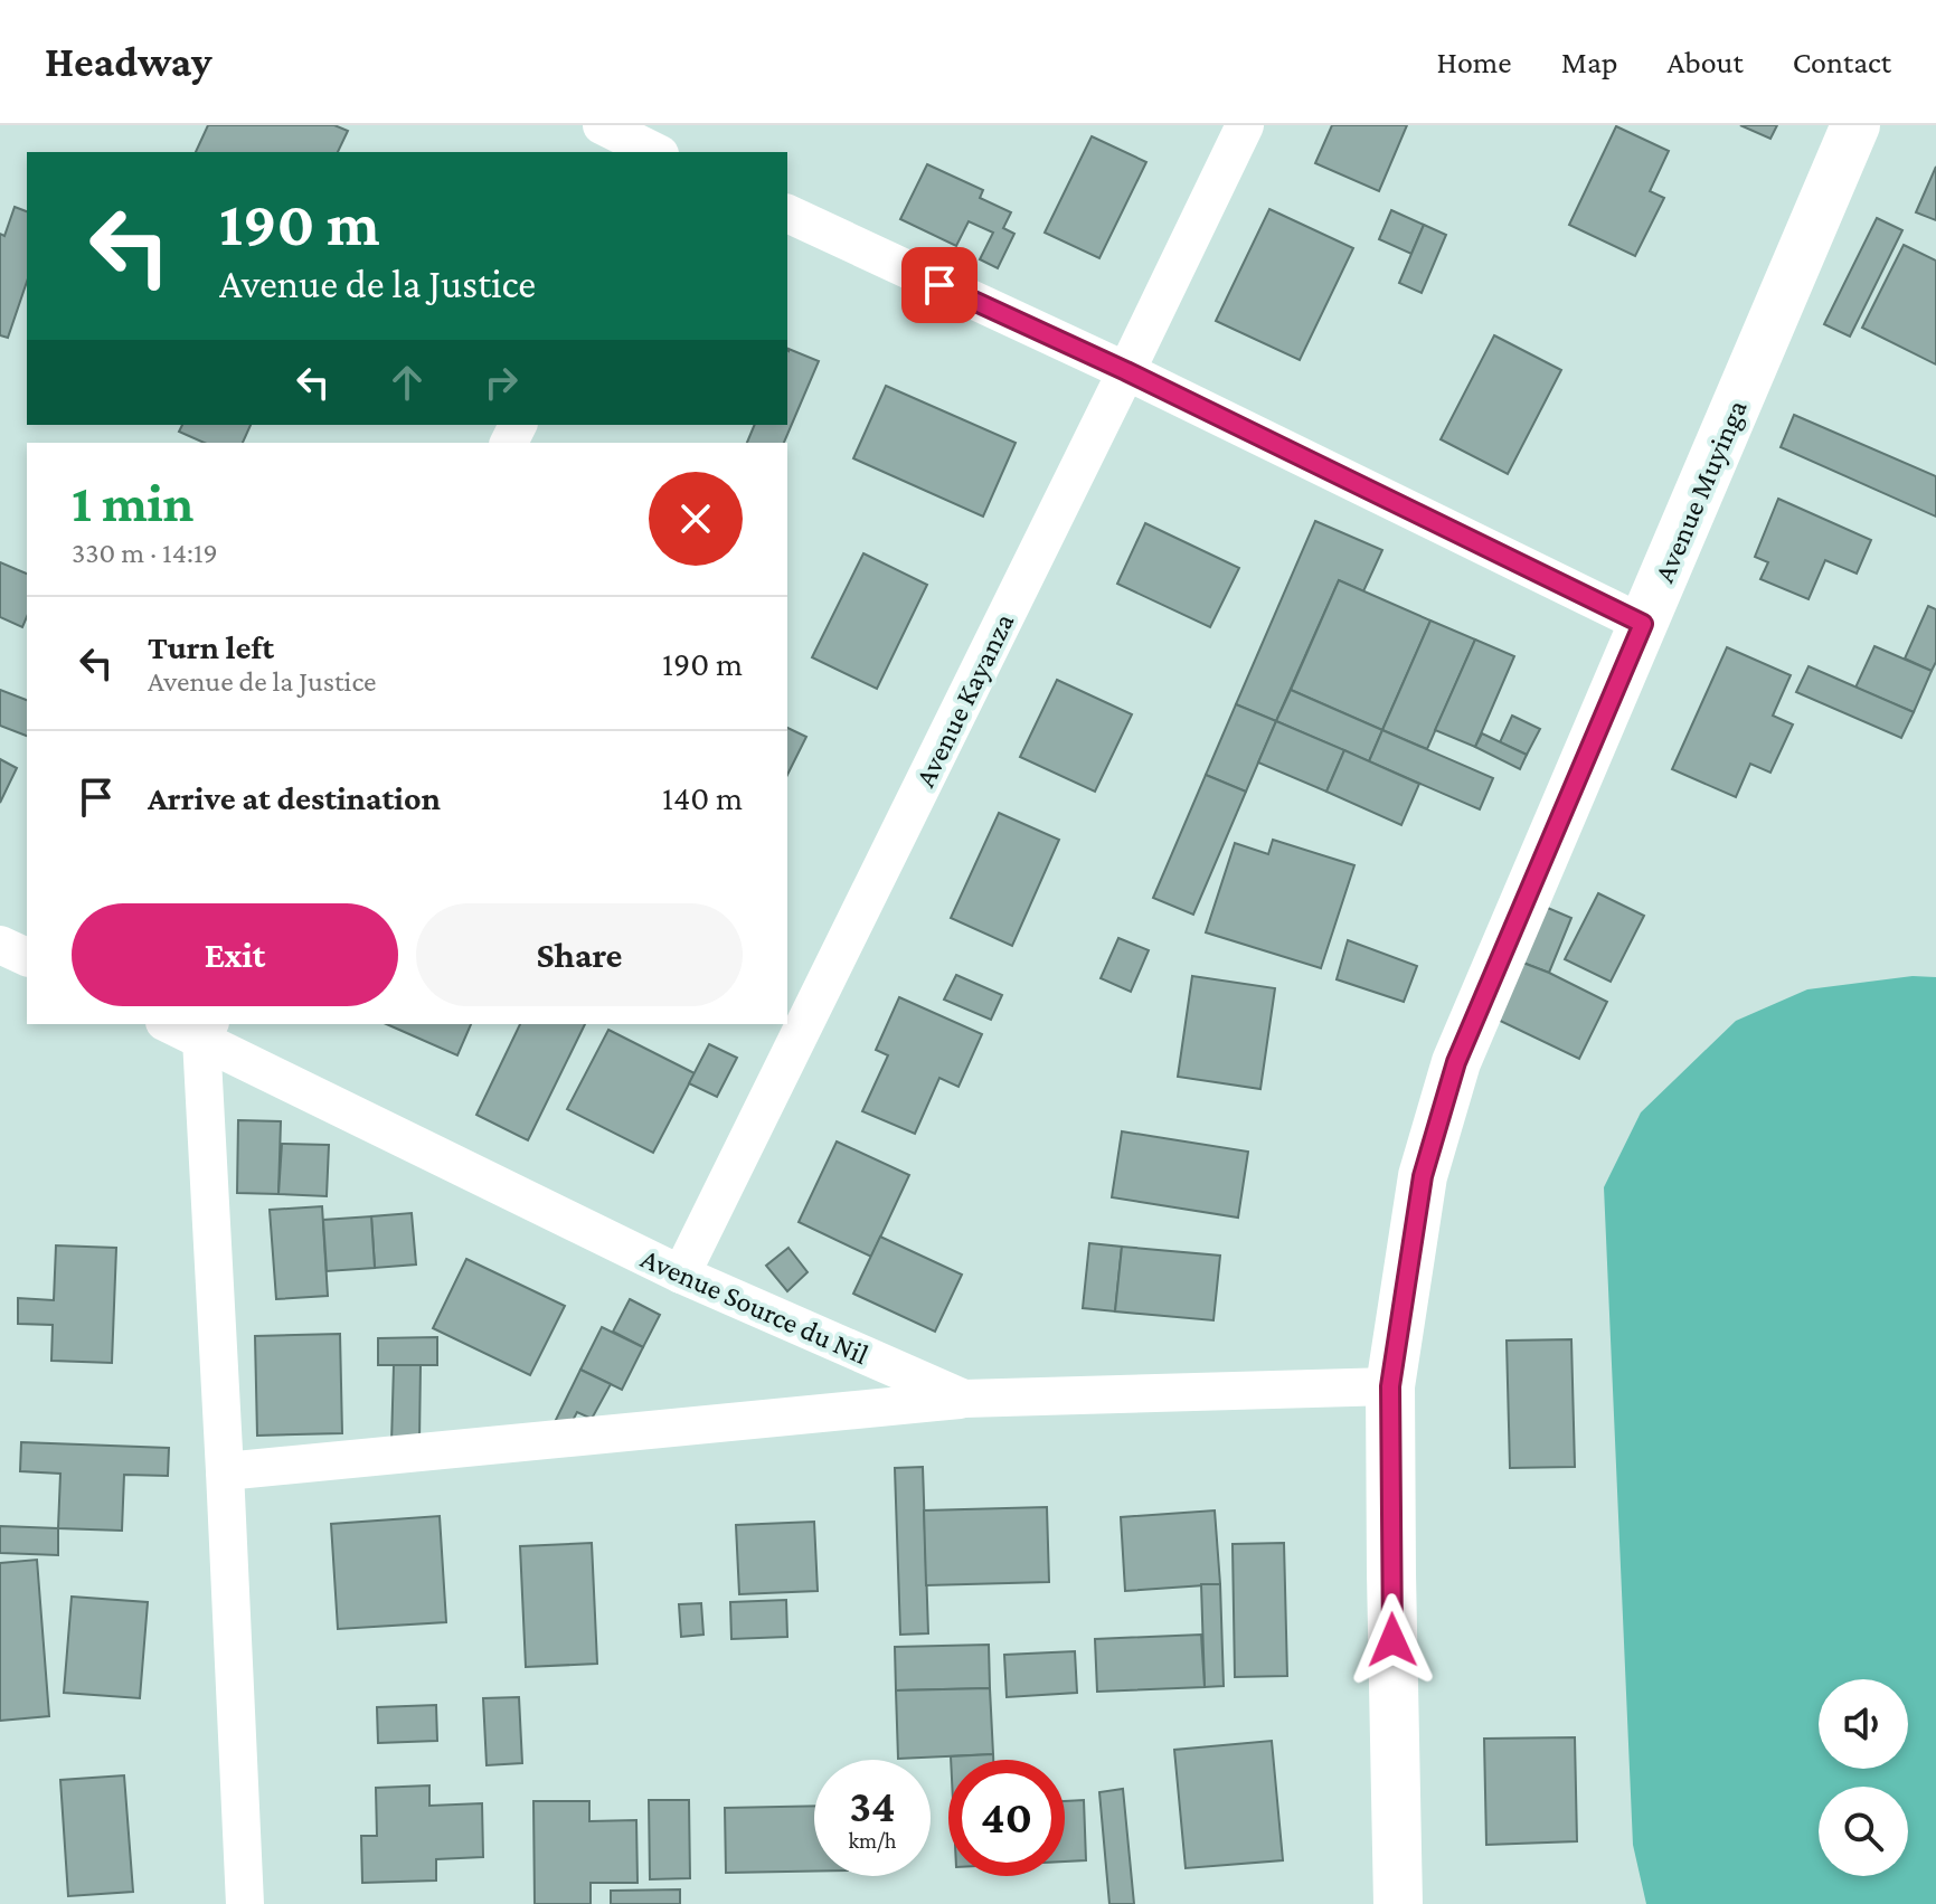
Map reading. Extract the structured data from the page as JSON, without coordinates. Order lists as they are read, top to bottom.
{
  "streets": {
    "street": ["Avenue Muyinga", "Avenue Kayanza", "Avenue Source du Nil"]
  },
  "crossings": [
    ["Avenue Muyinga", "Avenue Source du Nil"],
    ["Avenue Kayanza", "Avenue Source du Nil"]
  ],
  "page": {
    "header": "Headway",
    "nav": [
      "Home",
      "Map",
      "About",
      "Contact"
    ],
    "turn": ["190 m", "Avenue de la Justice"],
    "heading": ["1 min", "330 m · 14:19"],
    "list": [
      {
        "name": "Turn left",
        "note": "Avenue de la Justice",
        "value": "190 m"
      },
      {
        "name": "Arrive at destination",
        "value": "140 m"
      }
    ],
    "buttons": ["Exit", "Share"],
    "speed": "34 km/h",
    "limit": "40"
  }
}
